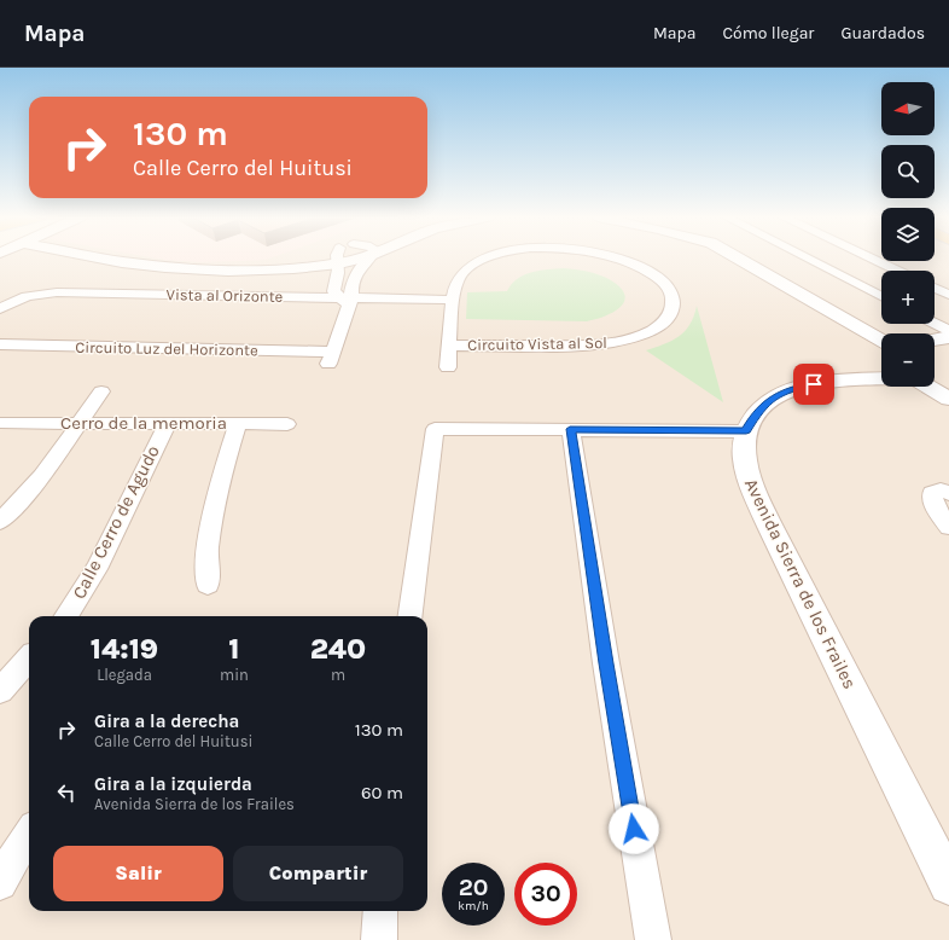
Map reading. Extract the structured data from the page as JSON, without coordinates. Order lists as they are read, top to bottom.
{
  "streets": {
    "street": [
      "Vista al Orizonte",
      "Circuito Vista al Sol",
      "Circuito Luz del Horizonte",
      "Cerro de la memoria",
      "Calle Cerro de Agudo",
      "Avenida Sierra de los Frailes"
    ]
  },
  "crossings": [
    ["Vista al Orizonte", "Circuito Vista al Sol"],
    ["Vista al Orizonte", "Circuito Luz del Horizonte"],
    ["Cerro de la memoria", "Calle Cerro de Agudo"]
  ],
  "north": "left",
  "page": {
    "header": "Mapa",
    "nav": ["Mapa", "Cómo llegar", "Guardados"],
    "map_buttons": ["+", "−"],
    "turn": ["130 m", "Calle Cerro del Huitusi"],
    "eta": [
      "14:19",
      "Llegada",
      "1",
      "min",
      "240",
      "m"
    ],
    "list": [
      {
        "name": "Gira a la derecha",
        "note": "Calle Cerro del Huitusi",
        "value": "130 m"
      },
      {
        "name": "Gira a la izquierda",
        "note": "Avenida Sierra de los Frailes",
        "value": "60 m"
      }
    ],
    "buttons": ["Salir", "Compartir"],
    "speed": "20 km/h",
    "limit": "30"
  }
}
